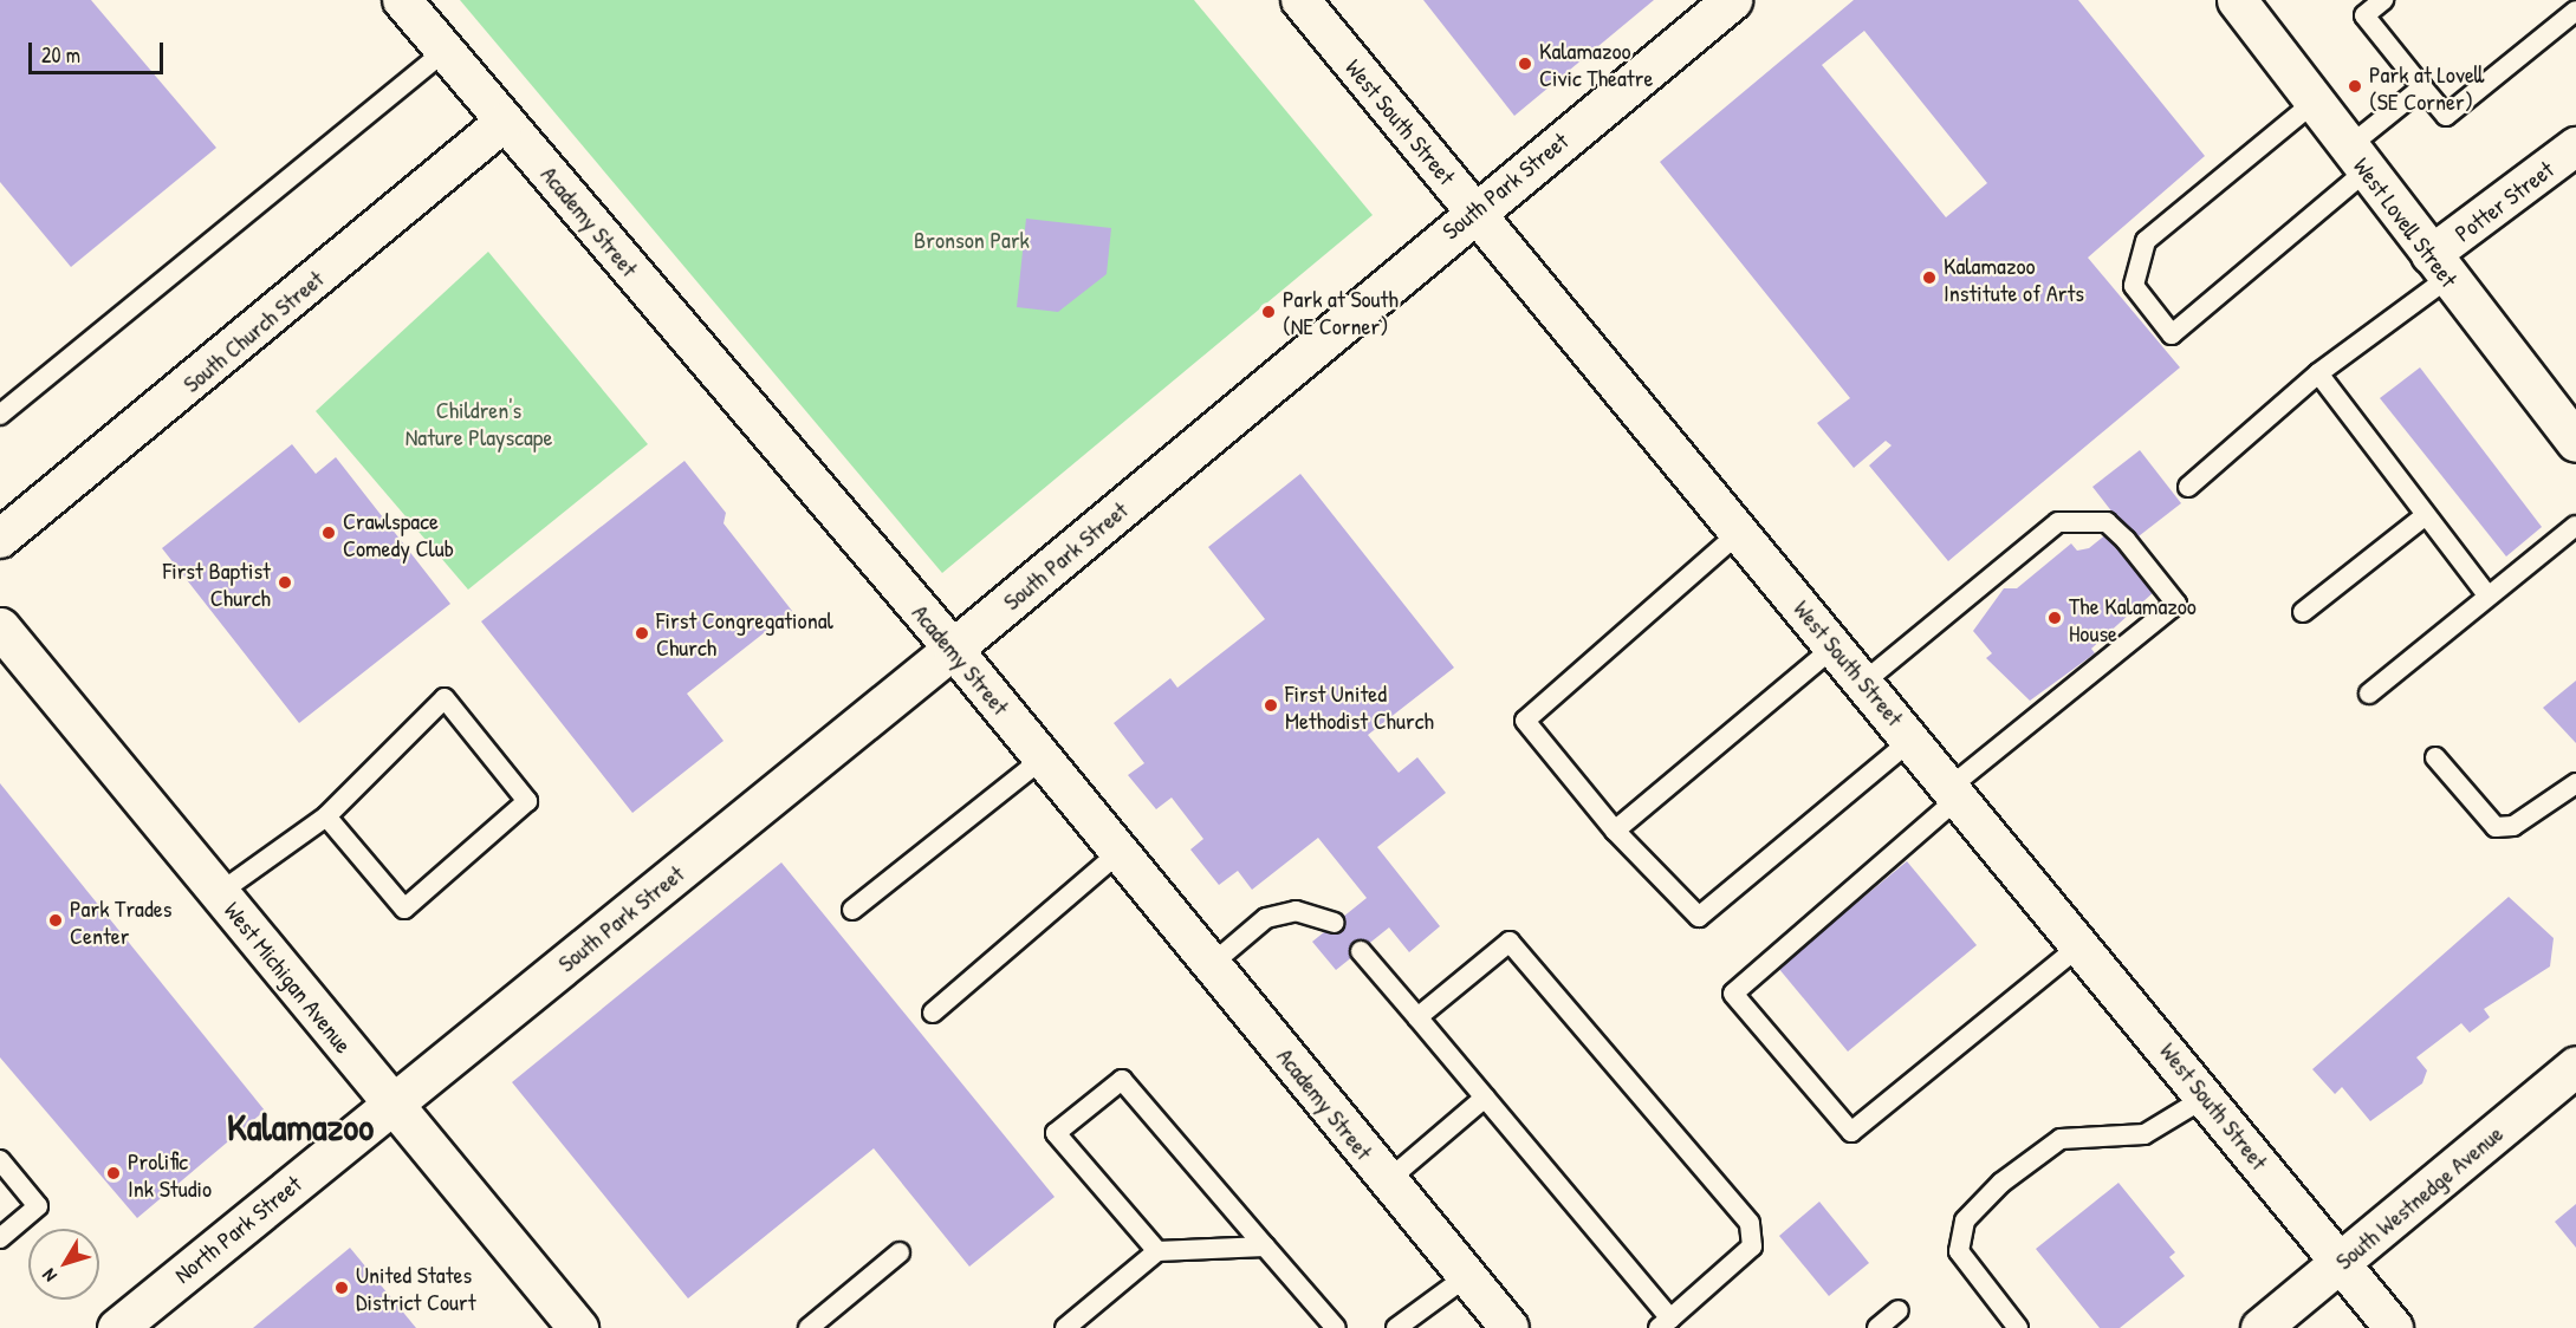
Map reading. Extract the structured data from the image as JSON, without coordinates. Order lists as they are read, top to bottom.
{
  "streets": {
    "main road": [
      "South Park Street",
      "West Lovell Street",
      "West Michigan Avenue",
      "South Westnedge Avenue",
      "North Park Street"
    ],
    "street": [
      "West South Street",
      "Potter Street",
      "Academy Street",
      "South Church Street"
    ]
  },
  "crossings": [
    ["West South Street", "South Park Street"],
    ["West South Street", "South Westnedge Avenue"],
    ["South Park Street", "Academy Street"],
    ["South Park Street", "West Michigan Avenue"],
    ["South Park Street", "North Park Street"],
    ["Potter Street", "West Lovell Street"],
    ["Academy Street", "South Church Street"],
    ["West Michigan Avenue", "North Park Street"]
  ],
  "districts": ["Kalamazoo"],
  "parks": ["Bronson Park", "Children's Nature Playscape"],
  "places": [
    "Kalamazoo Civic Theatre",
    "Park at Lovell (SE Corner)",
    "Kalamazoo Institute of Arts",
    "Park at South (NE Corner)",
    "Crawlspace Comedy Club",
    "First Baptist Church",
    "The Kalamazoo House",
    "First Congregational Church",
    "First United Methodist Church",
    "Park Trades Center",
    "Prolific Ink Studio",
    "United States District Court"
  ],
  "scale_bar": "20 m",
  "north": "bottom left"
}
